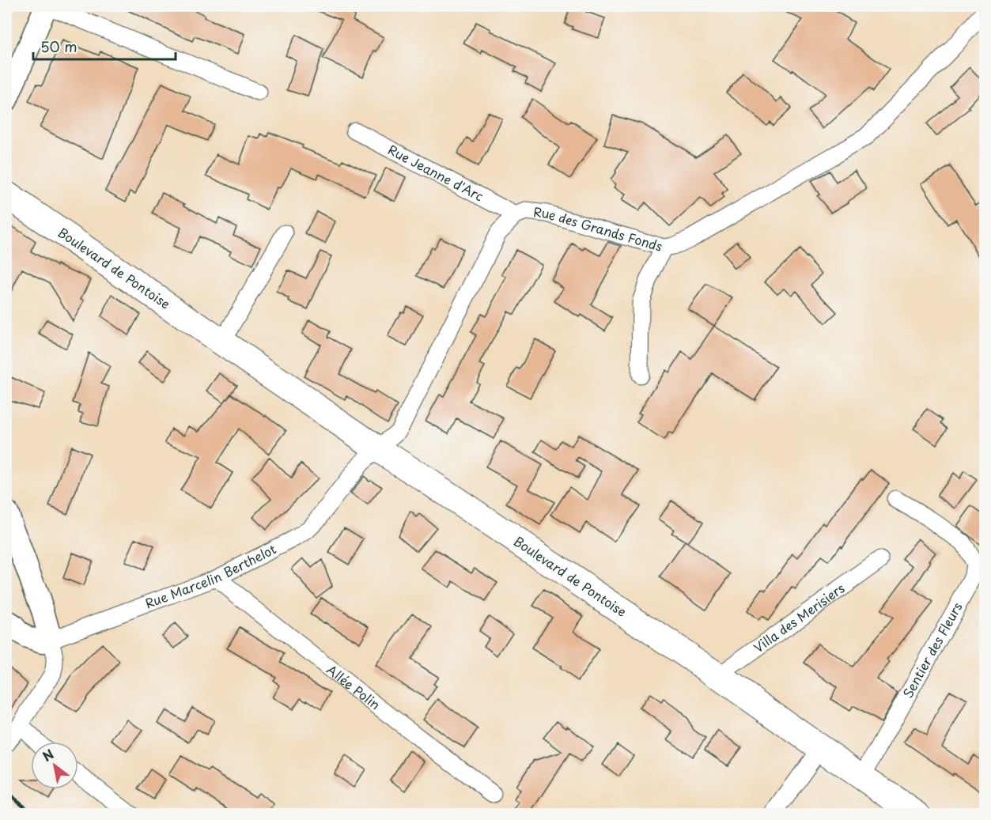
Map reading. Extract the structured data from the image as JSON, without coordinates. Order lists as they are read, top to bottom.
{
  "streets": {
    "main road": ["Boulevard de Pontoise"],
    "street": [
      "Rue Jeanne d'Arc",
      "Rue des Grands Fonds",
      "Rue Marcelin Berthelot",
      "Villa des Merisiers",
      "Sentier des Fleurs",
      "Allée Polin"
    ]
  },
  "crossings": [
    ["Rue Jeanne d'Arc", "Rue des Grands Fonds"],
    ["Rue des Grands Fonds", "Boulevard de Pontoise"],
    ["Rue des Grands Fonds", "Rue Marcelin Berthelot"],
    ["Boulevard de Pontoise", "Rue Marcelin Berthelot"],
    ["Boulevard de Pontoise", "Villa des Merisiers"],
    ["Boulevard de Pontoise", "Sentier des Fleurs"],
    ["Rue Marcelin Berthelot", "Allée Polin"]
  ],
  "scale_bar": "50 m",
  "north": "top left"
}
